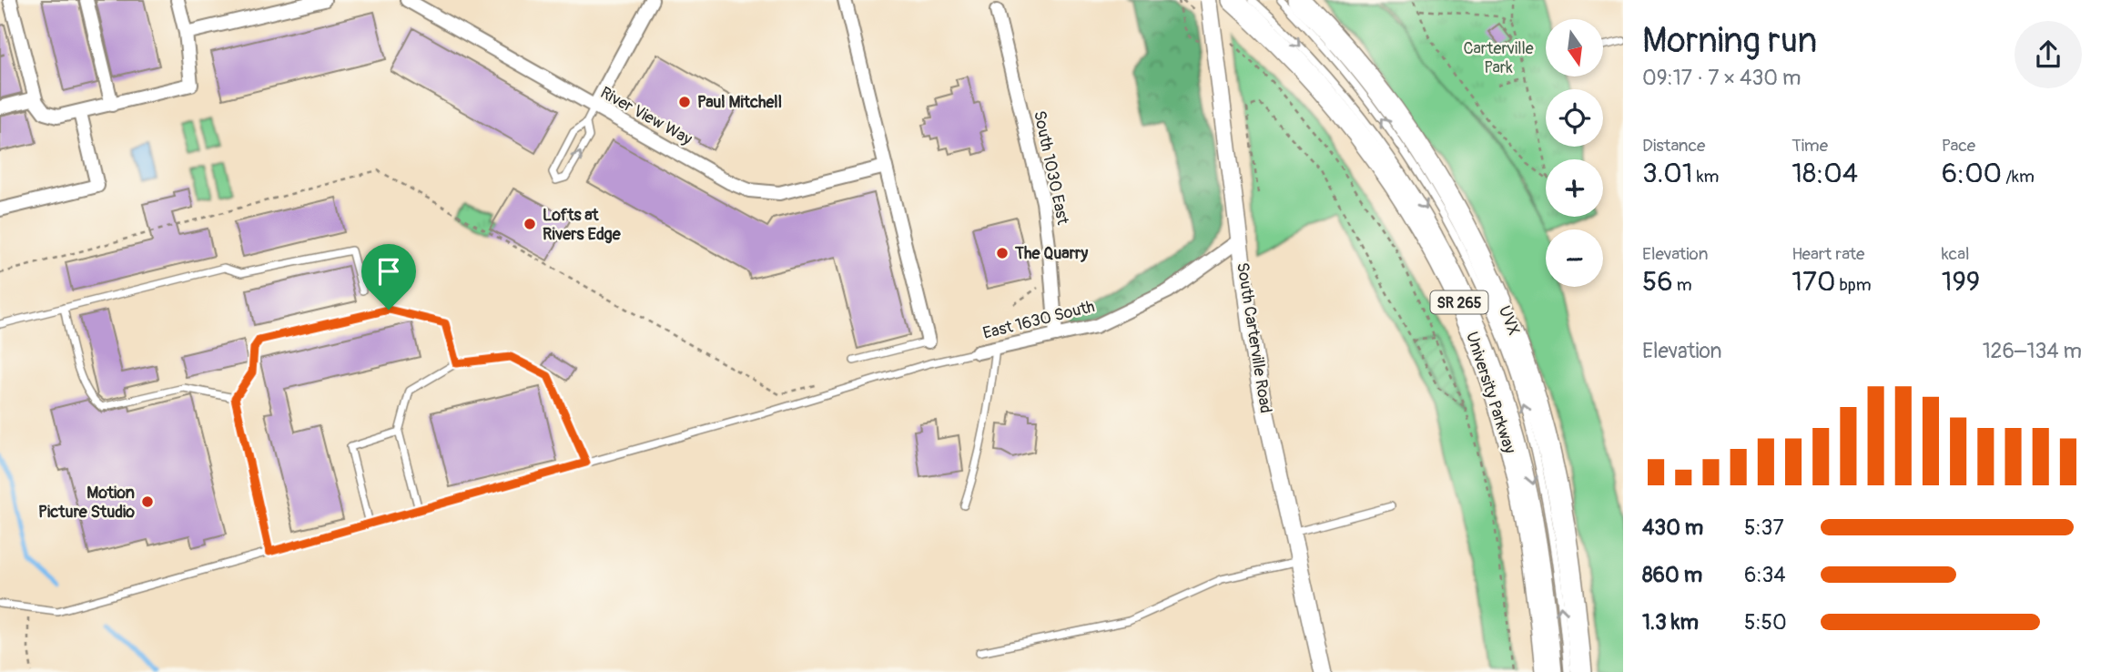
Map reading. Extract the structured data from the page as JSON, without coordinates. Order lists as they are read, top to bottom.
{
  "streets": {
    "main road": ["SR 265", "University Parkway"],
    "street": [
      "River View Way",
      "South 1030 East",
      "East 1630 South",
      "South Carterville Road"
    ],
    "lane": ["UVX"]
  },
  "crossings": [
    ["South 1030 East", "East 1630 South"],
    ["East 1630 South", "South Carterville Road"]
  ],
  "parks": ["Carterville Park"],
  "places": [
    "Paul Mitchell",
    "Lofts at Rivers Edge",
    "The Quarry",
    "Motion Picture Studio"
  ],
  "north": "bottom",
  "page": {
    "heading": ["Morning run", "09:17 · 7 × 430 m"],
    "map_buttons": ["+", "−"],
    "stats": [
      ["Distance", "3.01 km"],
      ["Time", "18:04"],
      ["Pace", "6:00 /km"],
      ["Elevation", "56 m"],
      ["Heart rate", "170 bpm"],
      ["kcal", "199"]
    ],
    "chart": ["Elevation", "126–134 m"],
    "list": [
      {
        "name": "430 m",
        "note": "5:37"
      },
      {
        "name": "860 m",
        "note": "6:34"
      },
      {
        "name": "1.3 km",
        "note": "5:50"
      }
    ]
  }
}
